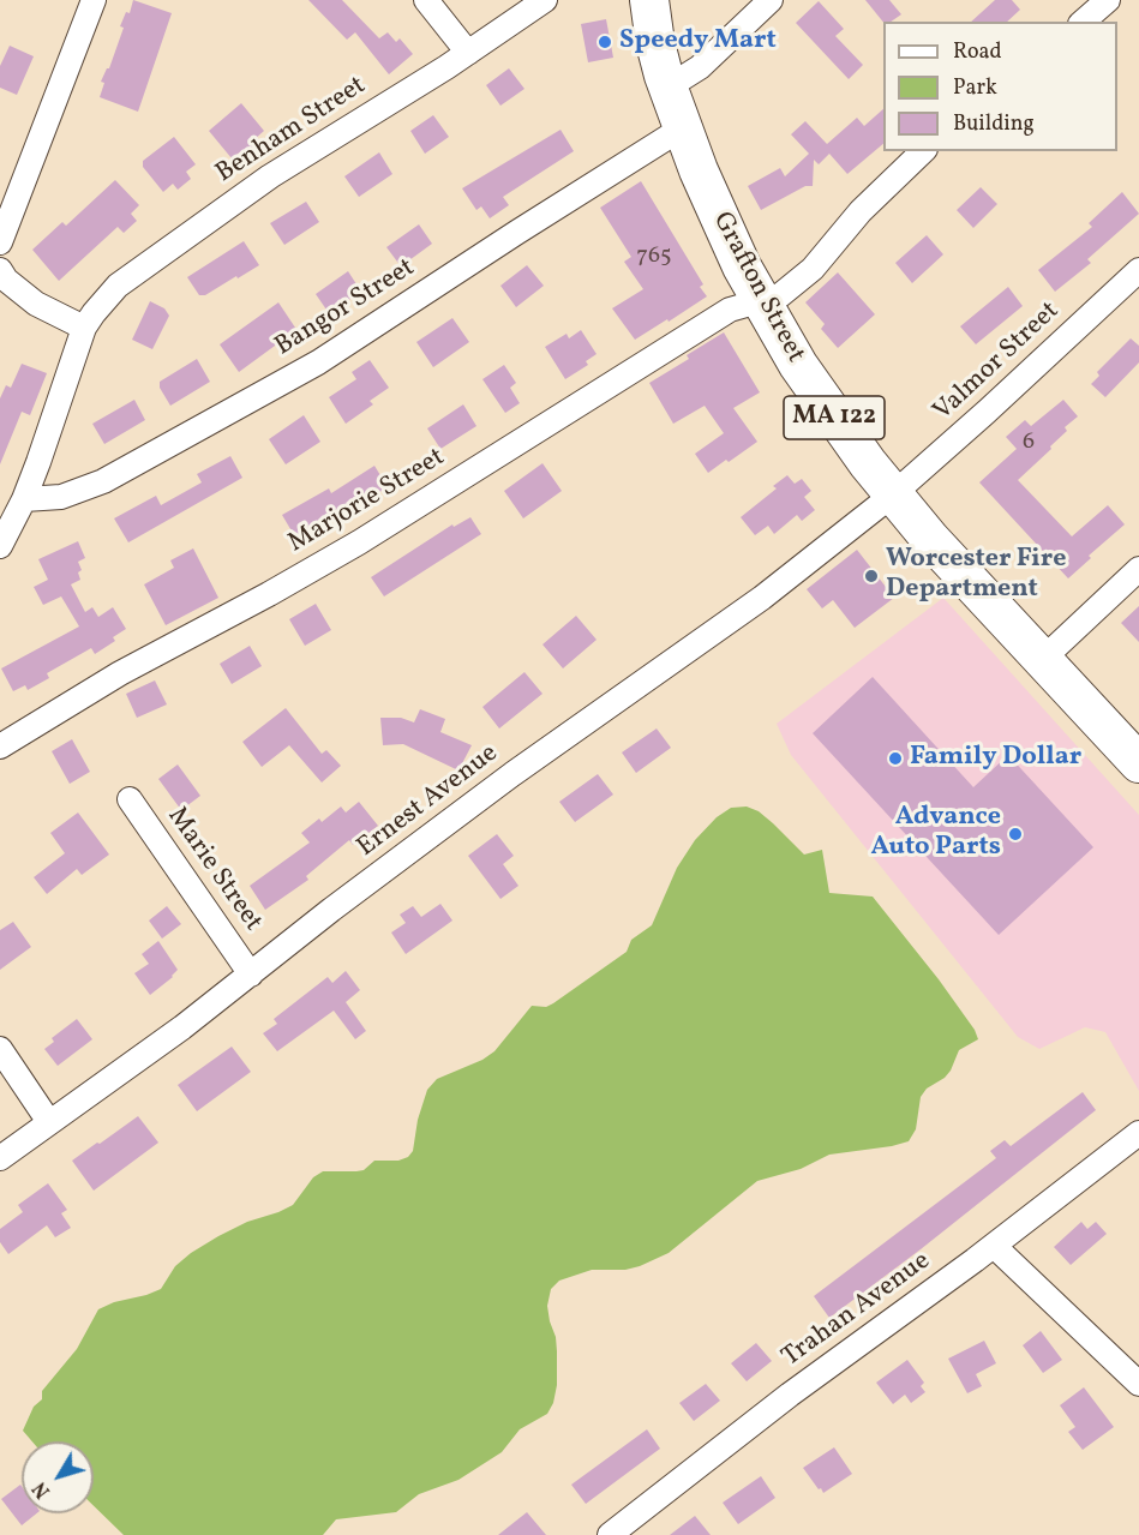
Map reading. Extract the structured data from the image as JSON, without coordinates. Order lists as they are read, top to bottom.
{
  "streets": {
    "highway": ["Grafton Street", "MA 122"],
    "street": [
      "Benham Street",
      "Bangor Street",
      "Valmor Street",
      "Marjorie Street",
      "Ernest Avenue",
      "Marie Street",
      "Trahan Avenue"
    ]
  },
  "crossings": [
    ["Benham Street", "Bangor Street"],
    ["Grafton Street", "Bangor Street"],
    ["Grafton Street", "Valmor Street"],
    ["Grafton Street", "Marjorie Street"],
    ["Grafton Street", "Ernest Avenue"],
    ["Valmor Street", "Ernest Avenue"],
    ["Ernest Avenue", "Marie Street"]
  ],
  "places": [
    "Speedy Mart",
    "Worcester Fire Department",
    "Family Dollar",
    "Advance Auto Parts"
  ],
  "house_numbers": ["765", "6"],
  "legend": ["Road", "Park", "Building"],
  "north": "bottom left"
}
